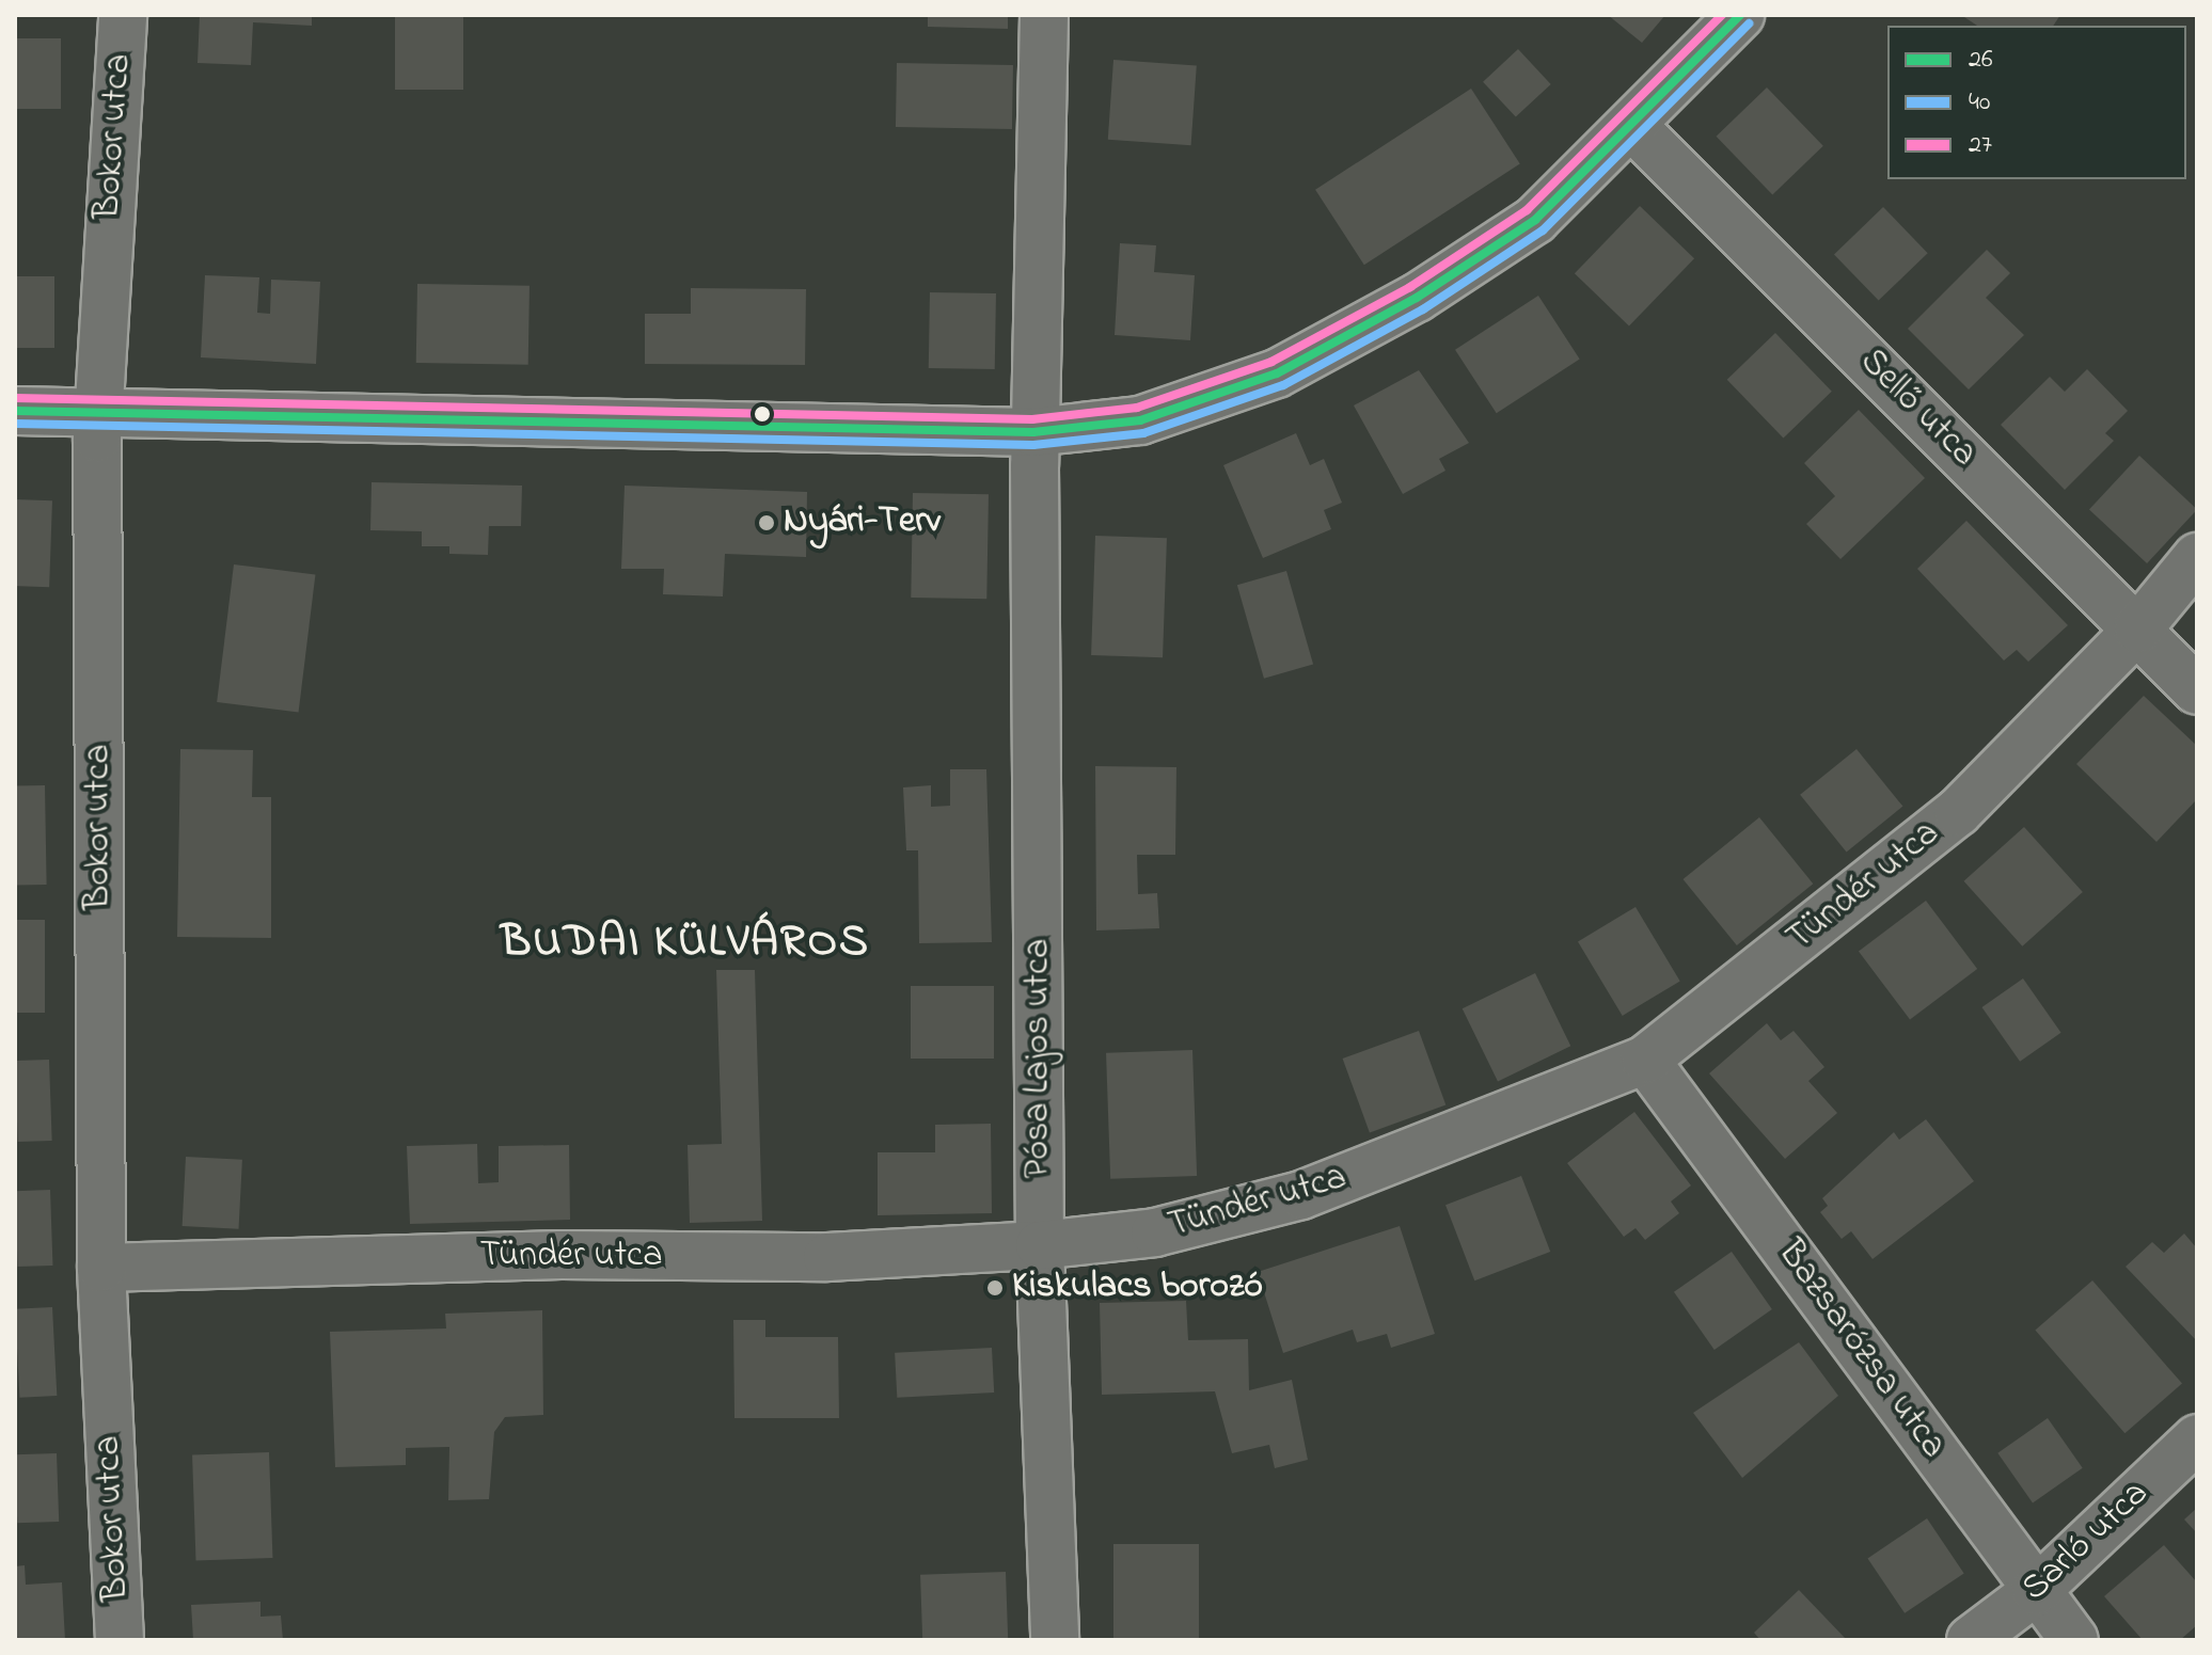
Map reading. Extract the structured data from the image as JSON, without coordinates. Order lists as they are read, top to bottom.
{
  "streets": {
    "street": [
      "Bokor utca",
      "Sellő utca",
      "Tündér utca",
      "Pósa Lajos utca",
      "Bazsarózsa utca",
      "Sarló utca"
    ]
  },
  "crossings": [
    ["Bokor utca", "Tündér utca"],
    ["Sellő utca", "Tündér utca"],
    ["Tündér utca", "Pósa Lajos utca"],
    ["Tündér utca", "Bazsarózsa utca"],
    ["Bazsarózsa utca", "Sarló utca"]
  ],
  "districts": ["BUDAI KÜLVÁROS"],
  "places": ["Nyári-Terv", "Kiskulacs borozó"],
  "lines": ["transit line 26", "transit line 27", "transit line 40"],
  "legend": ["26", "40", "27"]
}
